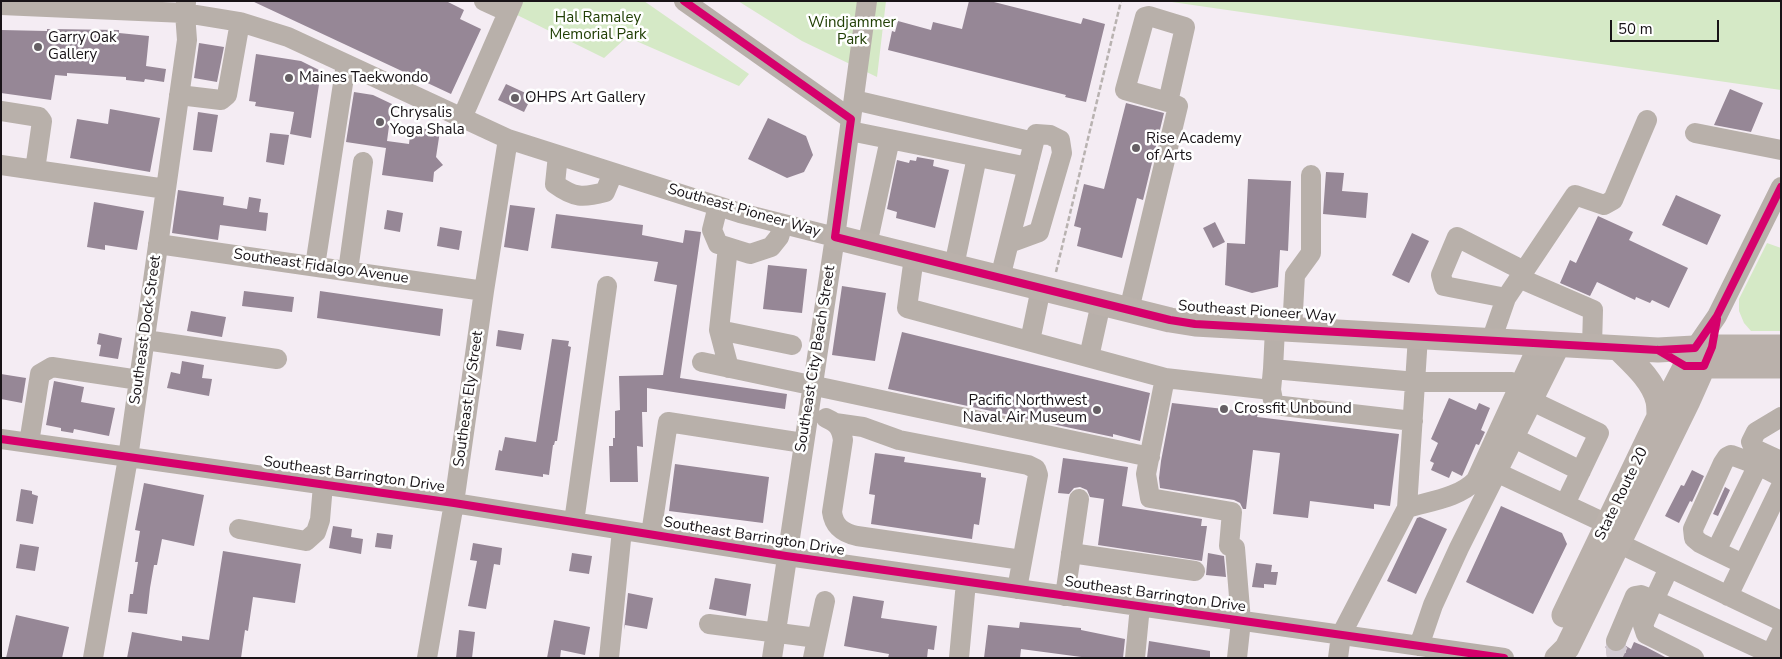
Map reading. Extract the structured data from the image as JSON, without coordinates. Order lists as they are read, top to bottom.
{
  "streets": {
    "main road": ["Southeast Pioneer Way", "State Route 20"],
    "street": [
      "Southeast Fidalgo Avenue",
      "Southeast Dock Street",
      "Southeast City Beach Street",
      "Southeast Ely Street",
      "Southeast Barrington Drive"
    ]
  },
  "crossings": [
    ["Southeast Pioneer Way", "Southeast Dock Street"],
    ["Southeast Pioneer Way", "Southeast City Beach Street"],
    ["Southeast Pioneer Way", "Southeast Ely Street"],
    ["Southeast Pioneer Way", "State Route 20"],
    ["Southeast Fidalgo Avenue", "Southeast Dock Street"],
    ["Southeast Fidalgo Avenue", "Southeast Ely Street"],
    ["Southeast Dock Street", "Southeast Barrington Drive"],
    ["Southeast City Beach Street", "Southeast Barrington Drive"],
    ["Southeast Ely Street", "Southeast Barrington Drive"]
  ],
  "parks": ["Hal Ramaley Memorial Park", "Windjammer Park"],
  "places": [
    "Garry Oak Gallery",
    "Maines Taekwondo",
    "OHPS Art Gallery",
    "Chrysalis Yoga Shala",
    "Rise Academy of Arts",
    "Crossfit Unbound",
    "Pacific Northwest Naval Air Museum"
  ],
  "scale_bar": "50 m"
}
